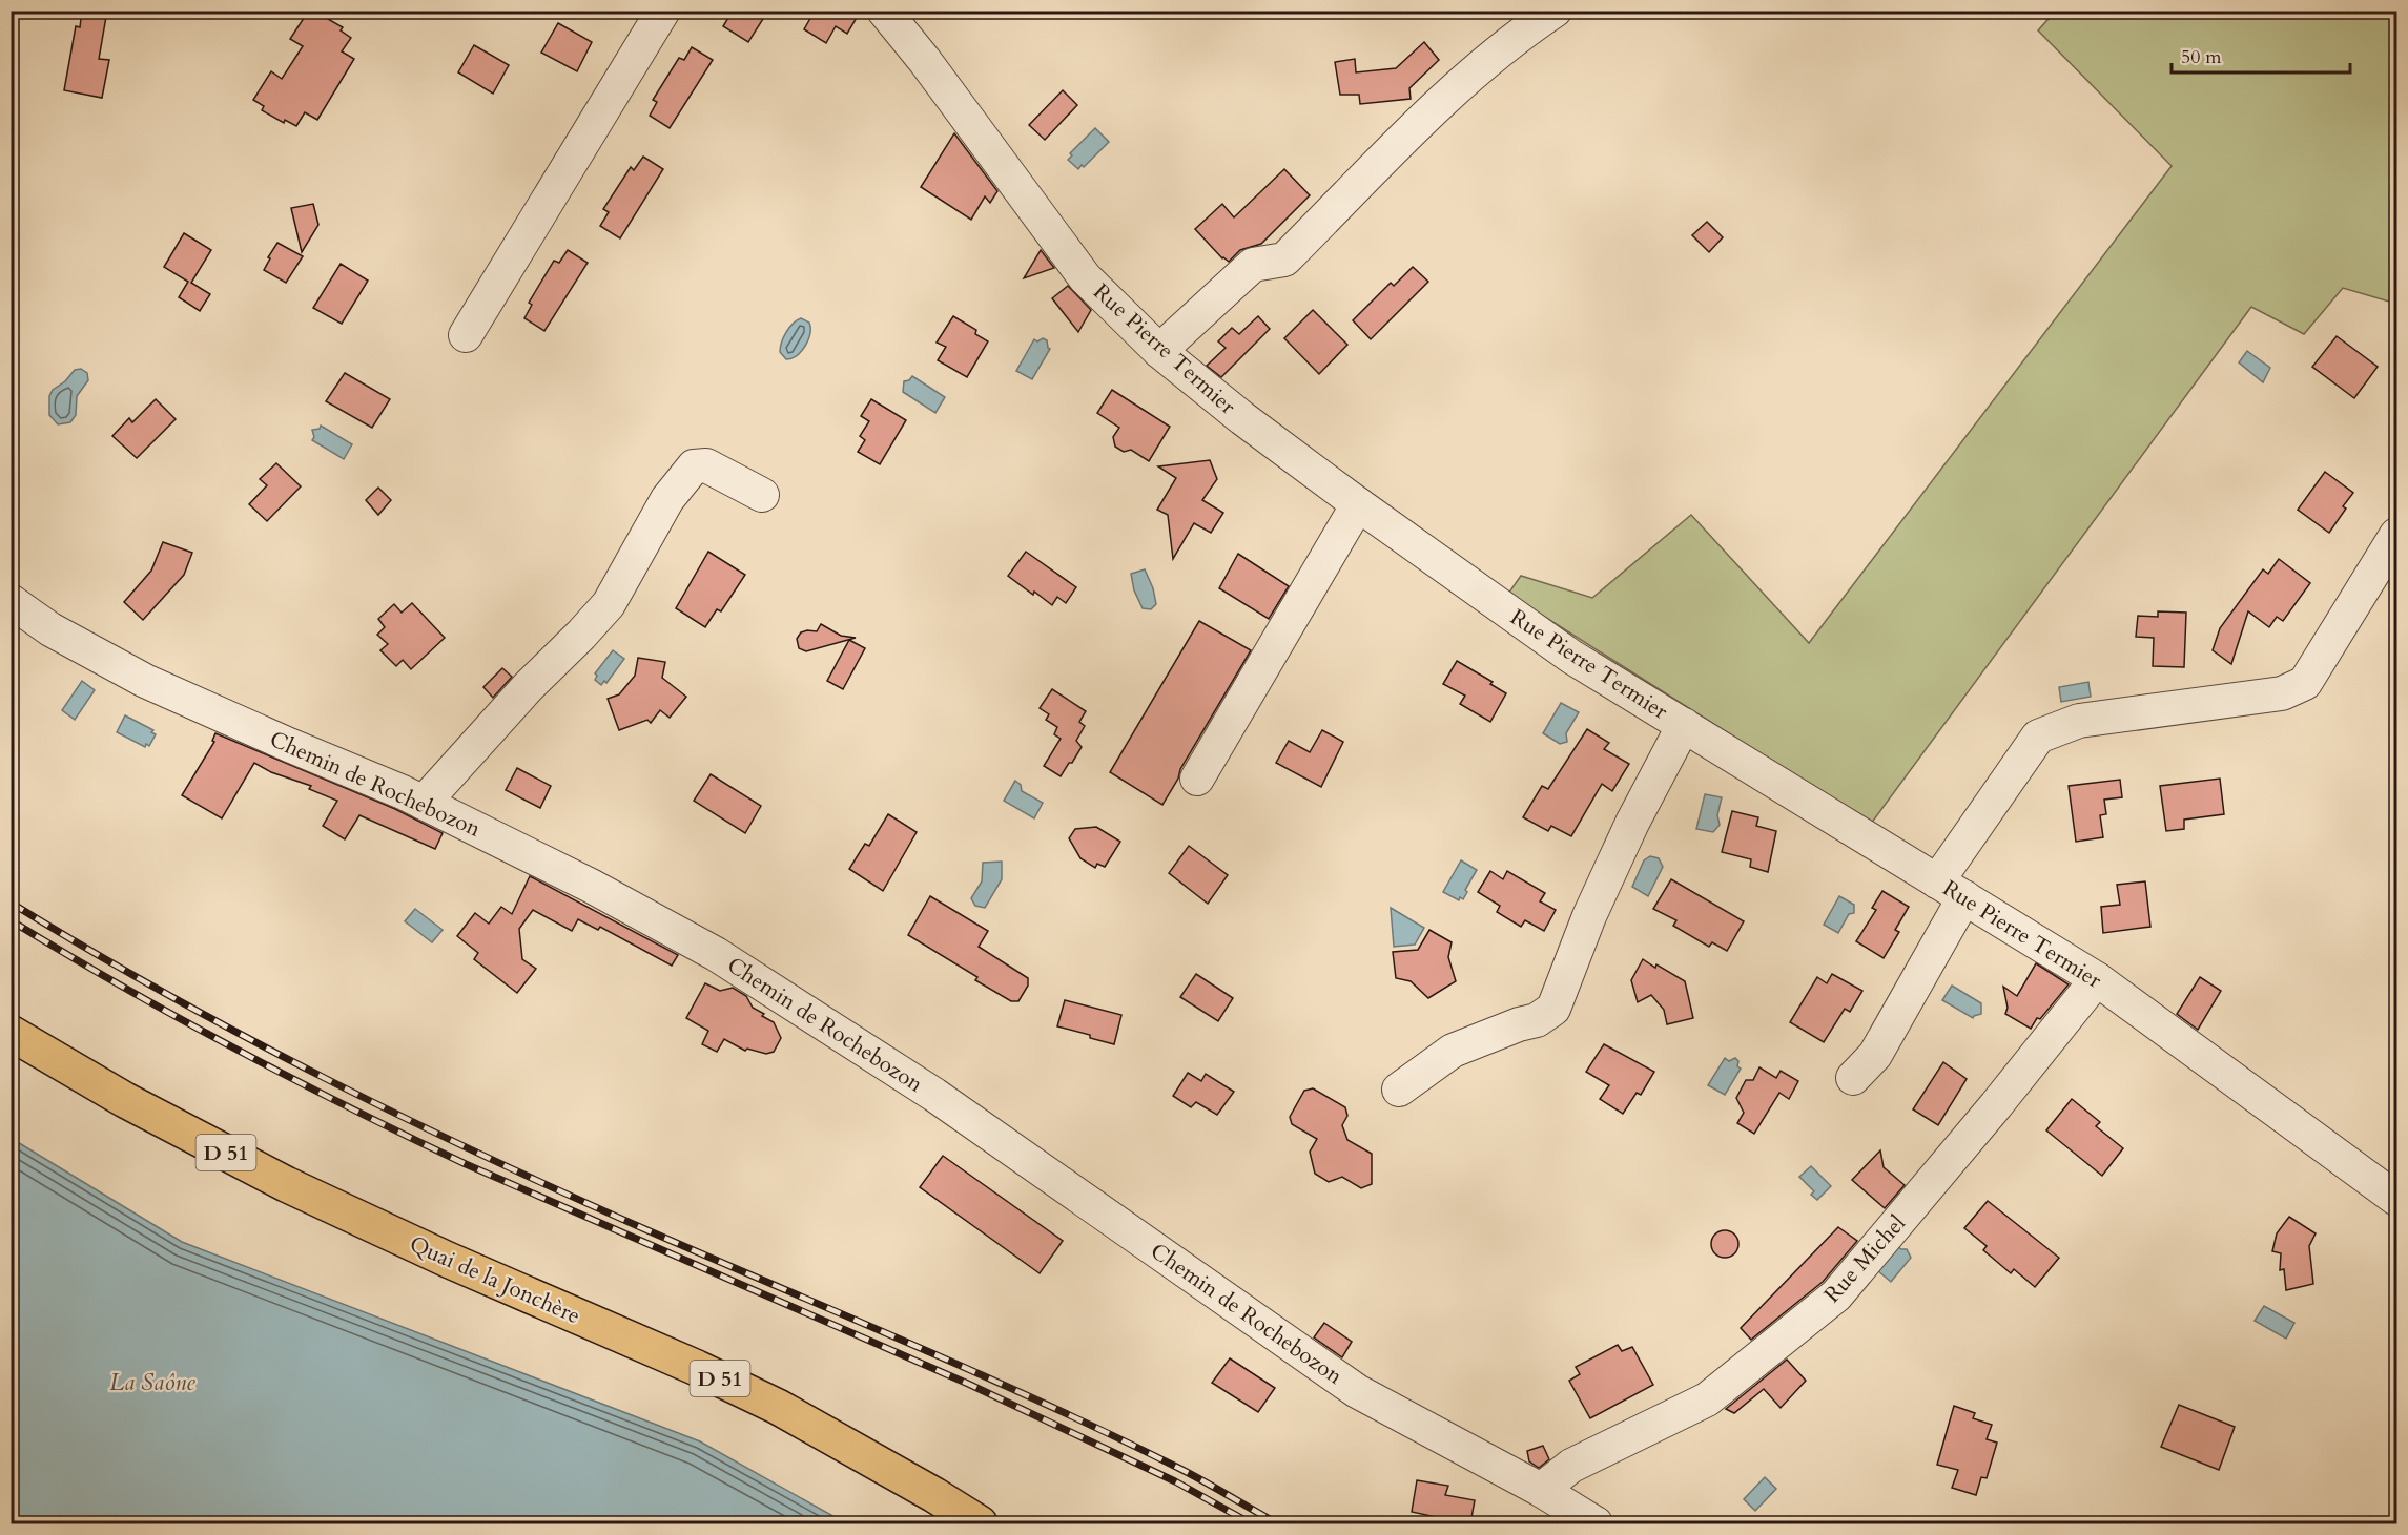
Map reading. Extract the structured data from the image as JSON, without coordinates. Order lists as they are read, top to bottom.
{
  "streets": {
    "main road": ["D 51", "Quai de la Jonchère"],
    "street": ["Rue Pierre Termier", "Chemin de Rochebozon", "Rue Michel"]
  },
  "crossings": [
    ["Rue Pierre Termier", "Rue Michel"],
    ["Chemin de Rochebozon", "Rue Michel"]
  ],
  "water": ["La Saône"],
  "scale_bar": "50 m"
}
